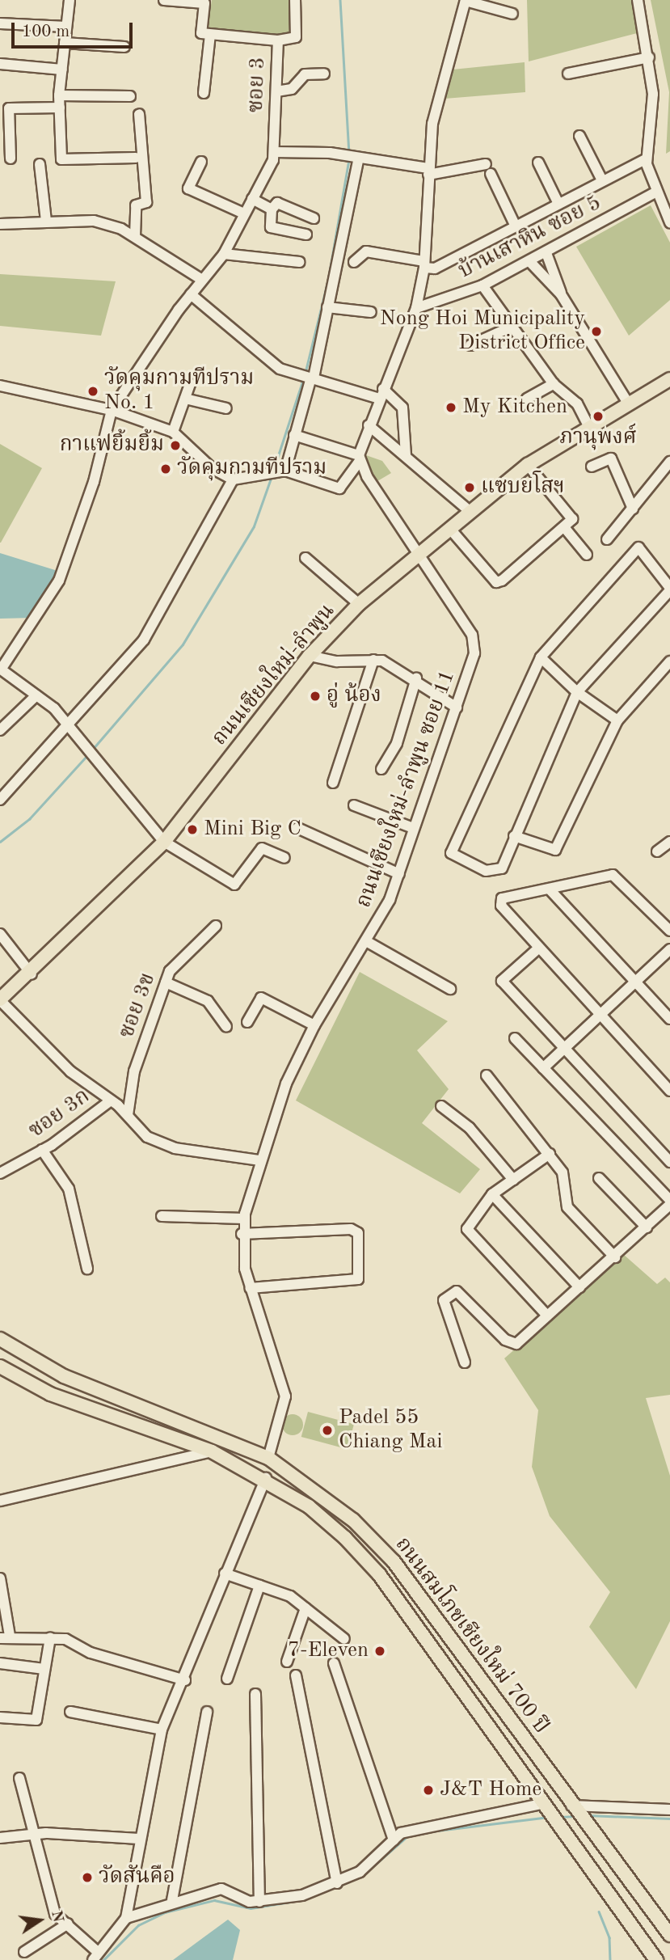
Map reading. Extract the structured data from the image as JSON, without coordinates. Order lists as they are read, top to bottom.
{
  "streets": {
    "main road": ["ถนนเชียงใหม่-ลำพูน", "ถนนสมโภชเชียงใหม่ 700 ปี"],
    "street": [
      "ซอย 3",
      "บ้านเสาหิน ซอย 5",
      "ถนนเชียงใหม่-ลำพูน ซอย 11",
      "ซอย 3ข",
      "ซอย 3ก"
    ]
  },
  "crossings": [
    ["ถนนเชียงใหม่-ลำพูน", "ถนนเชียงใหม่-ลำพูน ซอย 11"],
    ["ถนนเชียงใหม่-ลำพูน ซอย 11", "ถนนสมโภชเชียงใหม่ 700 ปี"]
  ],
  "places": [
    "Nong Hoi Municipality District Office",
    "วัดคุมกามทีปราม No. 1",
    "My Kitchen",
    "ภานุพงศ์",
    "กาแฟยิ้มยิ้ม",
    "วัดคุมกามทีปราม",
    "แซบยโสฯ",
    "อู่ น้อง",
    "Mini Big C",
    "Padel 55 Chiang Mai",
    "7-Eleven",
    "J&T Home",
    "วัดสันคือ"
  ],
  "scale_bar": "100 m",
  "north": "right"
}
